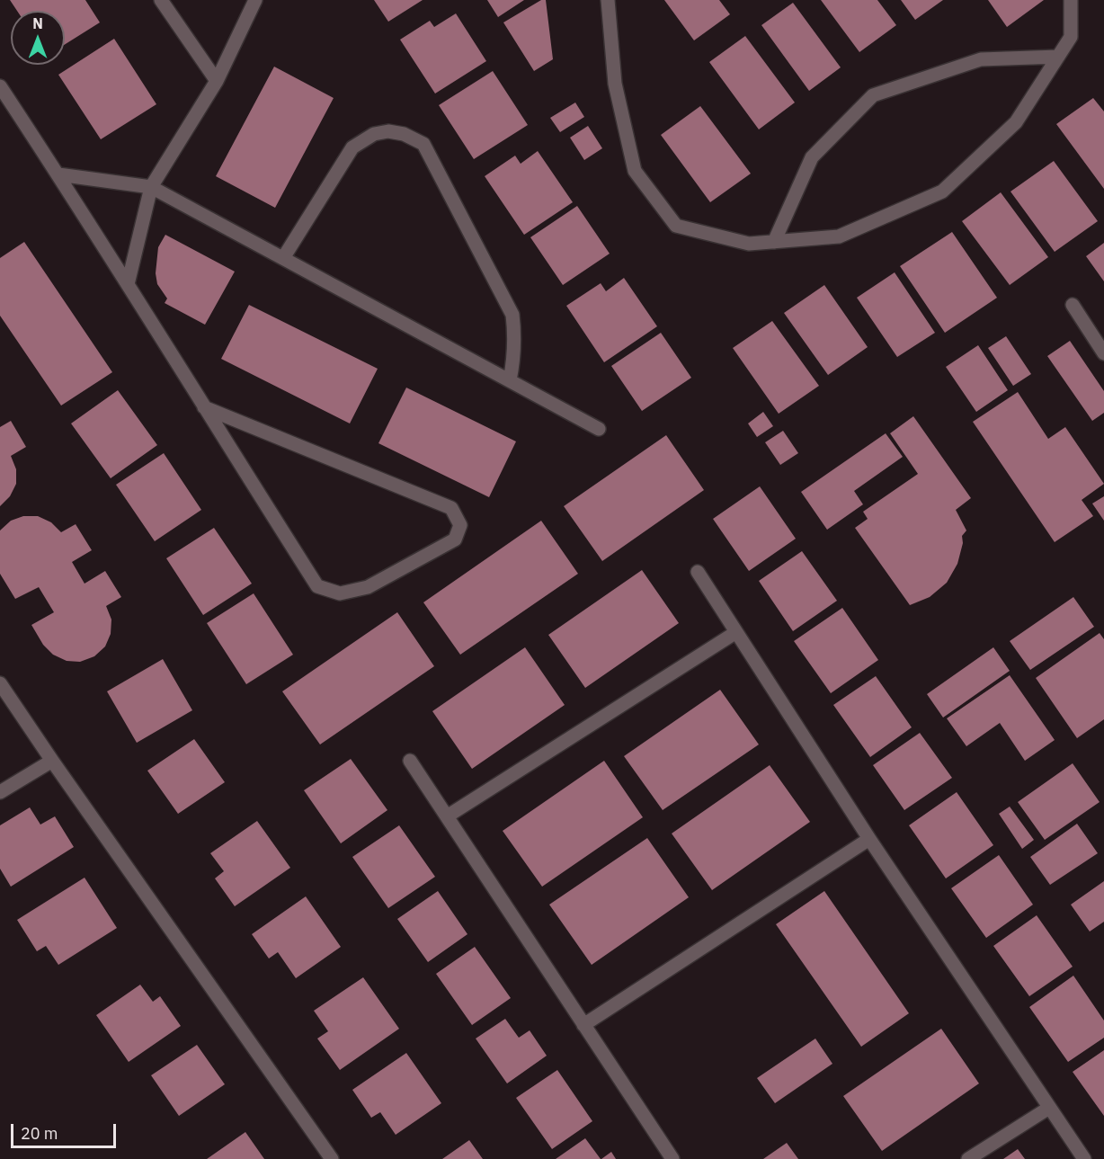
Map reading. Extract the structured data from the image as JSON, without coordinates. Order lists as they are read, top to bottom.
{
  "scale_bar": "20 m",
  "north": "top"
}
